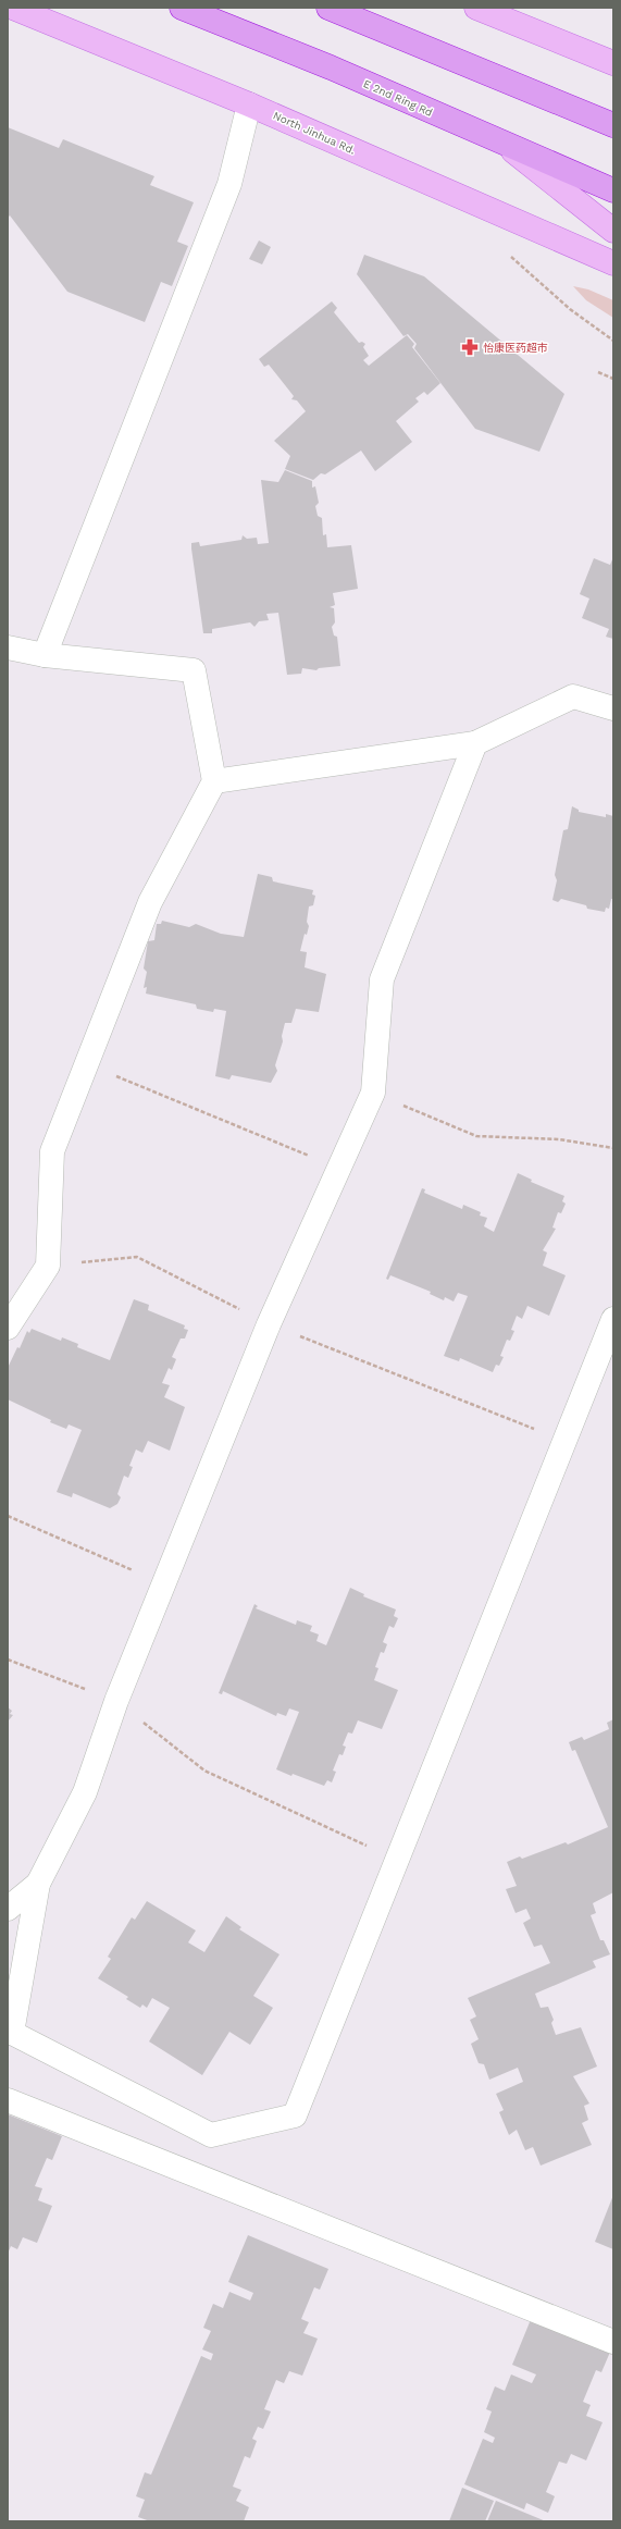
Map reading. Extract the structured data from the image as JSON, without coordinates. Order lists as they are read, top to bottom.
{
  "streets": {
    "highway": ["E 2nd Ring Rd"],
    "main road": ["North Jinhua Rd."]
  },
  "places": {
    "pharmacy": ["怡康医药超市"]
  }
}
